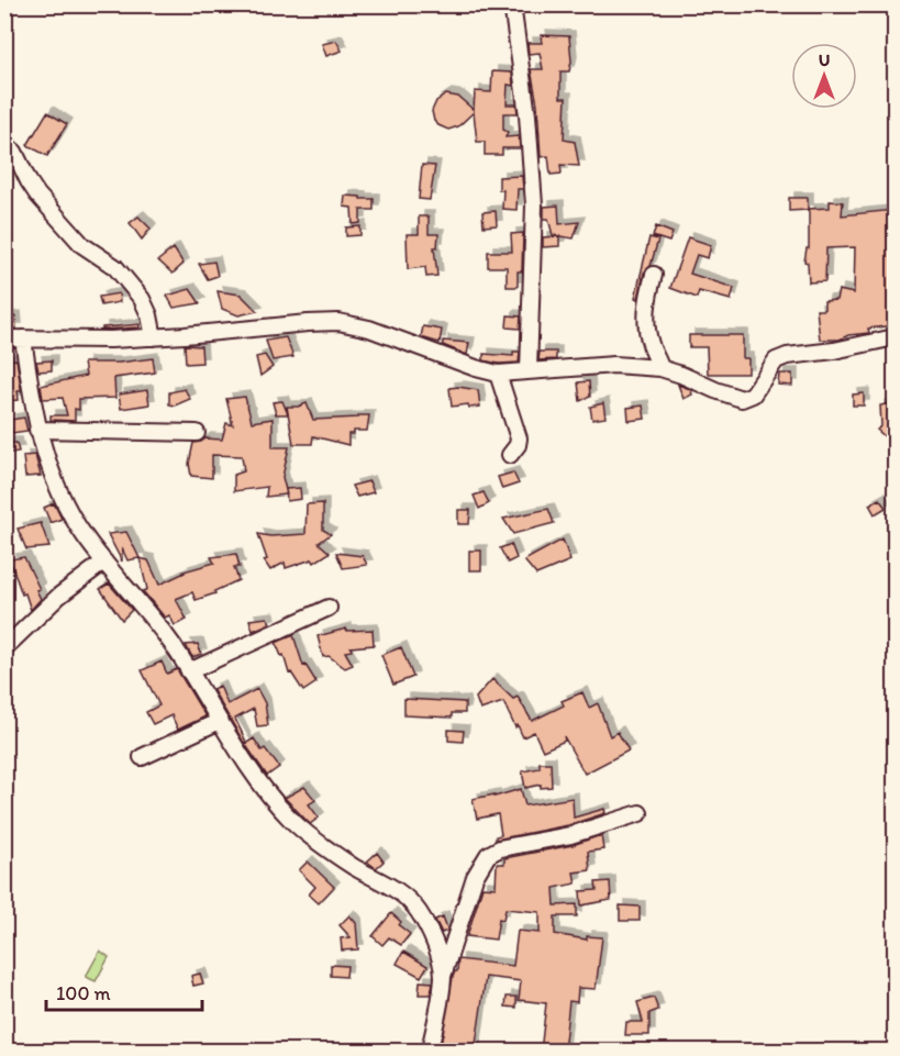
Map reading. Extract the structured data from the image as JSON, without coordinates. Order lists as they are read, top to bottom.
{
  "scale_bar": "100 m",
  "north": "top"
}
